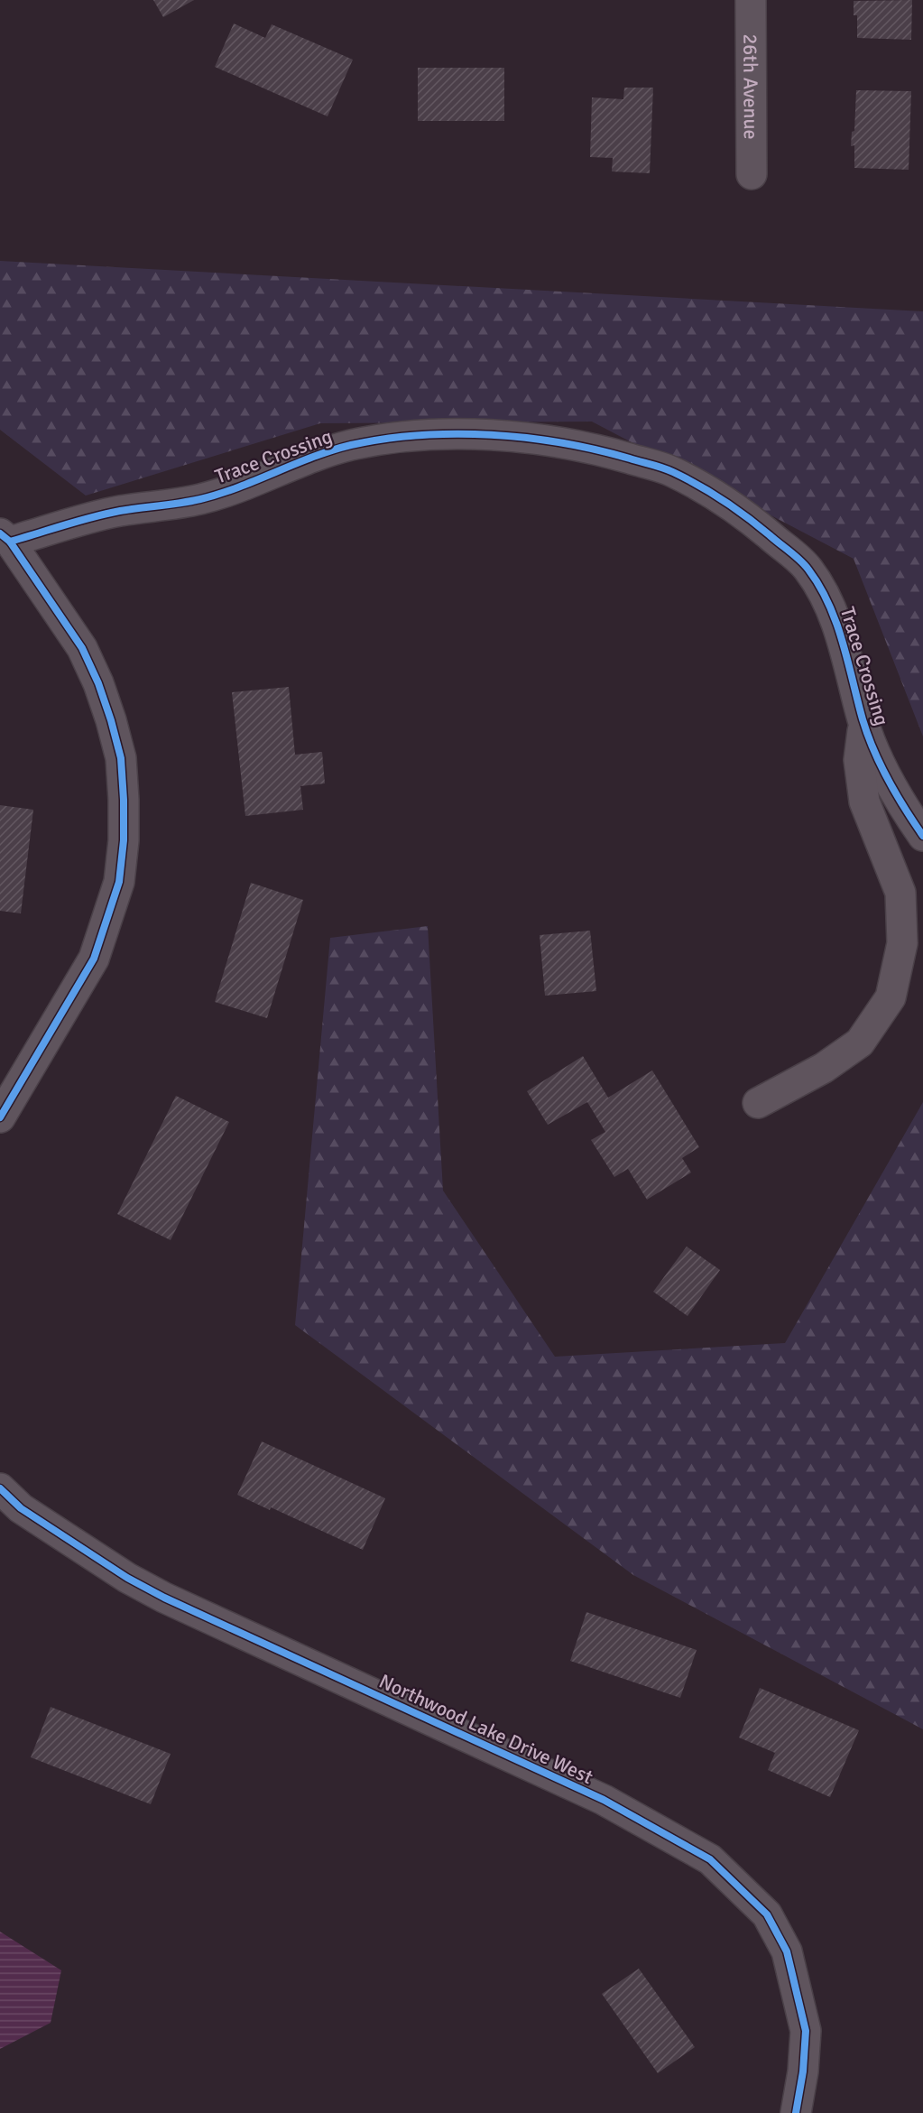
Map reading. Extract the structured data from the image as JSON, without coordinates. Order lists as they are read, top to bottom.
{
  "streets": {
    "street": ["26th Avenue", "Trace Crossing", "Northwood Lake Drive West"]
  }
}
